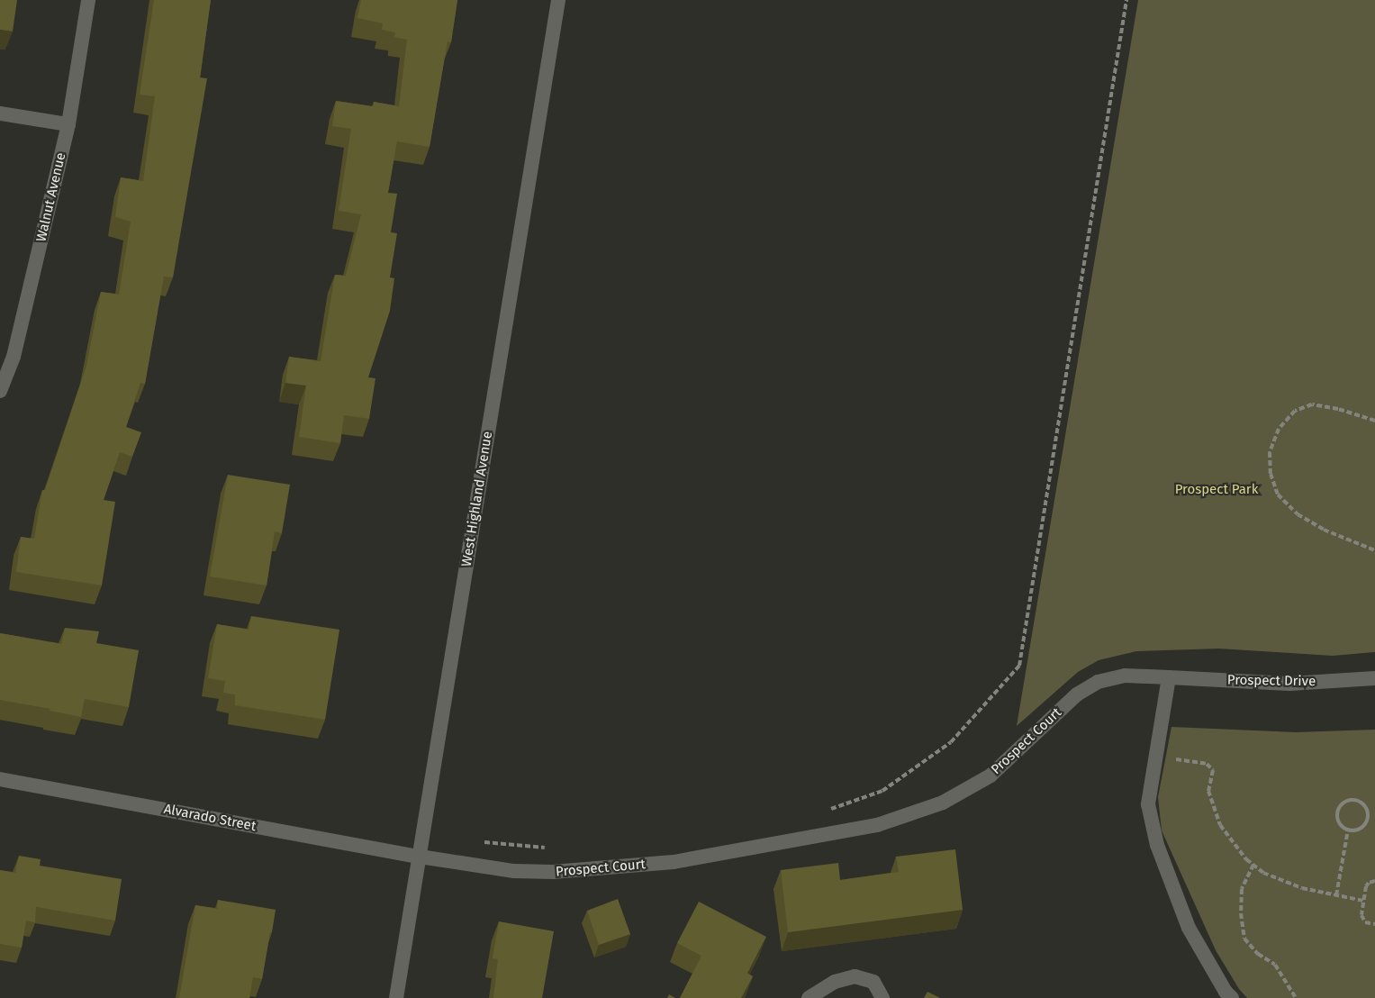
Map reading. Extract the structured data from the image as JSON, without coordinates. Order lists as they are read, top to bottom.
{
  "streets": {
    "street": [
      "Walnut Avenue",
      "West Highland Avenue",
      "Prospect Drive",
      "Prospect Court",
      "Alvarado Street"
    ]
  },
  "crossings": [
    ["West Highland Avenue", "Prospect Court"],
    ["West Highland Avenue", "Alvarado Street"],
    ["Prospect Drive", "Prospect Court"],
    ["Prospect Court", "Alvarado Street"]
  ],
  "parks": ["Prospect Park"]
}
